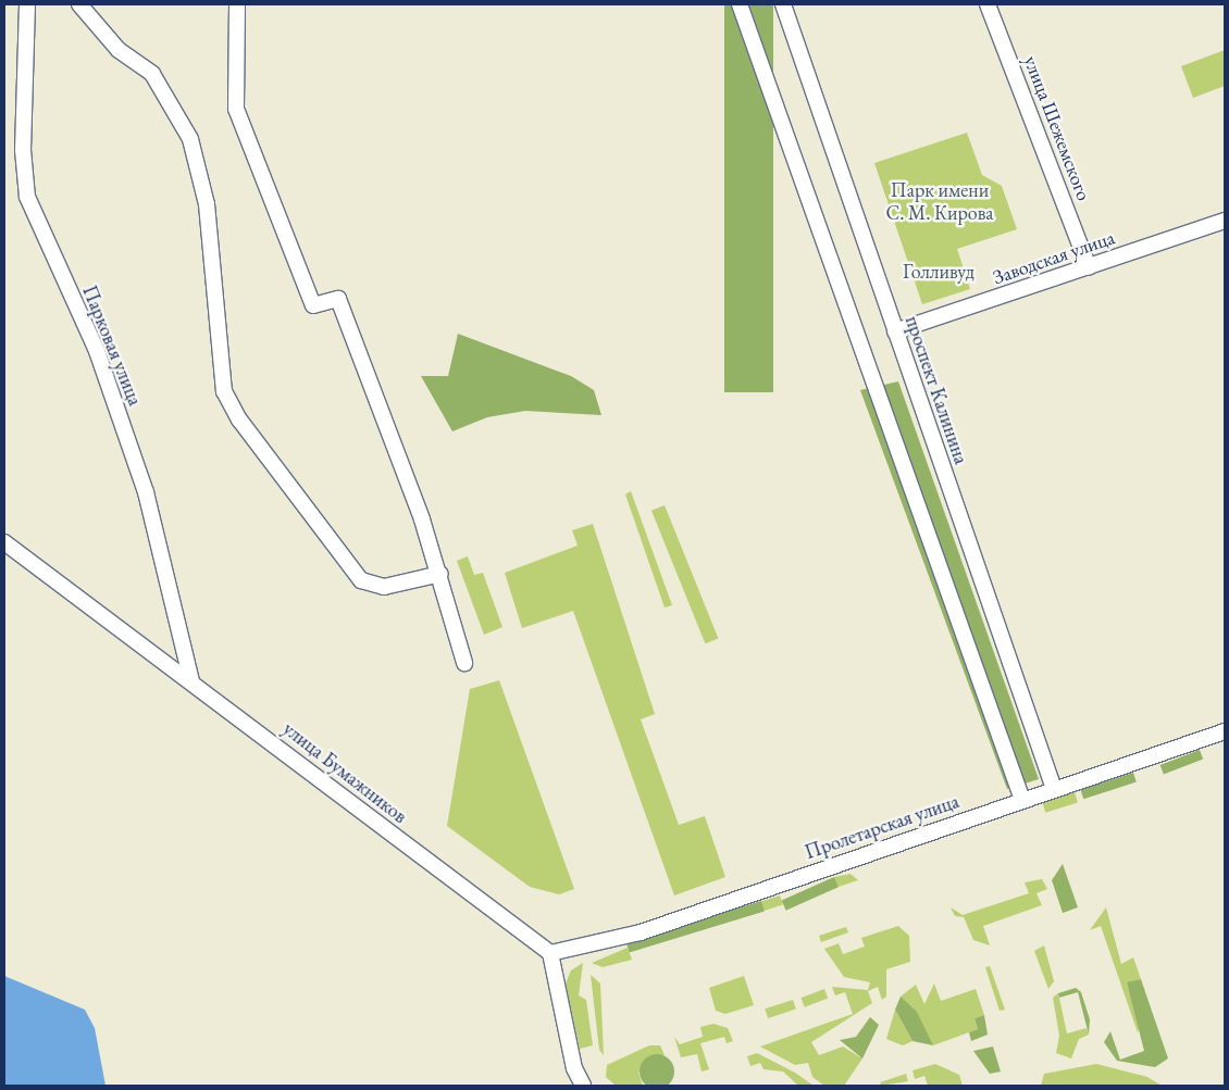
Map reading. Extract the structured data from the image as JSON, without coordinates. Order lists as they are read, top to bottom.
{
  "streets": {
    "street": [
      "улица Шежемского",
      "Заводская улица",
      "Парковая улица",
      "проспект Калинина",
      "улица Бумажников",
      "Пролетарская улица"
    ]
  },
  "crossings": [
    ["улица Шежемского", "Заводская улица"],
    ["Заводская улица", "проспект Калинина"],
    ["Парковая улица", "улица Бумажников"],
    ["проспект Калинина", "Пролетарская улица"],
    ["улица Бумажников", "Пролетарская улица"]
  ],
  "parks": ["Парк имени С. М. Кирова", "Голливуд"]
}
